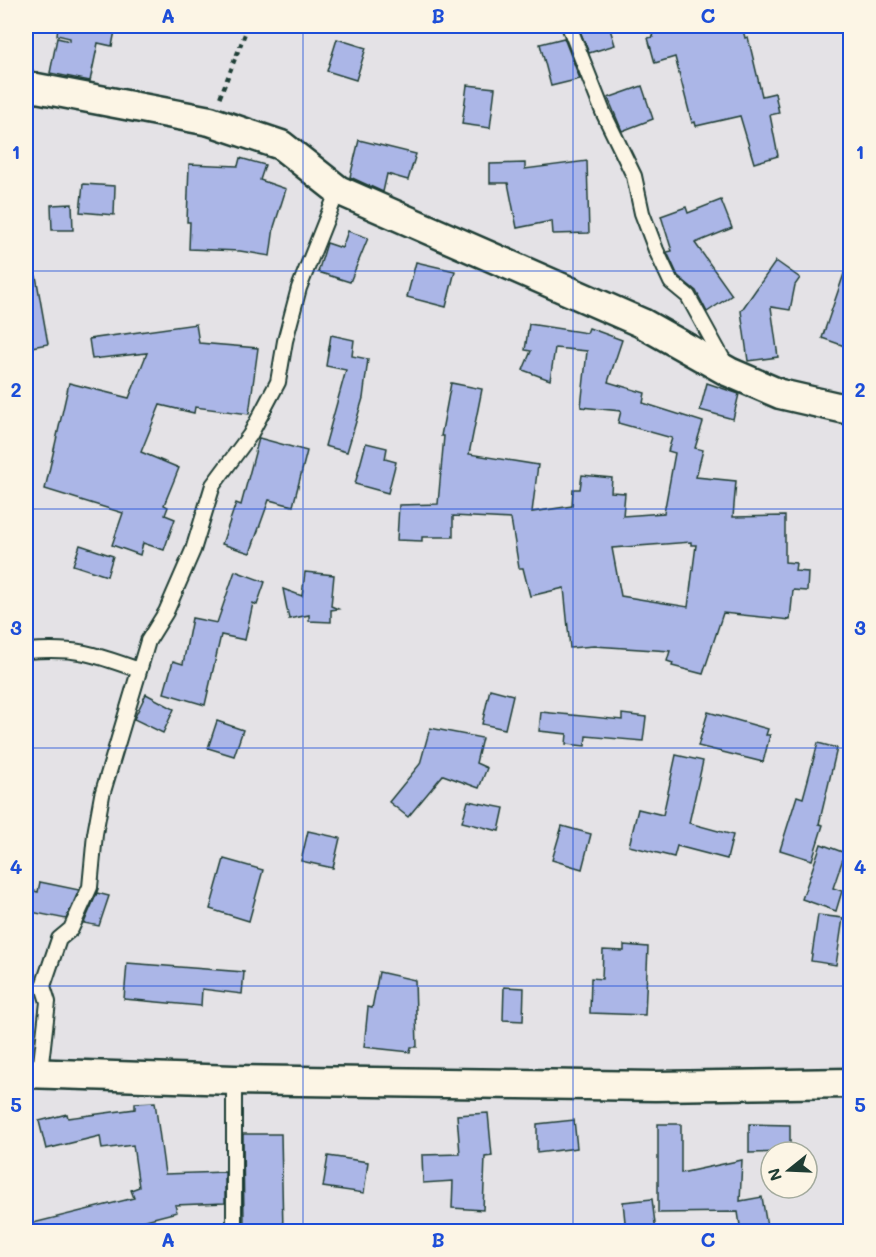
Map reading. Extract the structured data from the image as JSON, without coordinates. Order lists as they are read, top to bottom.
{
  "north": "left",
  "grid": {
    "columns": ["A", "B", "C"],
    "rows": [
      "1",
      "2",
      "3",
      "4",
      "5"
    ]
  }
}
